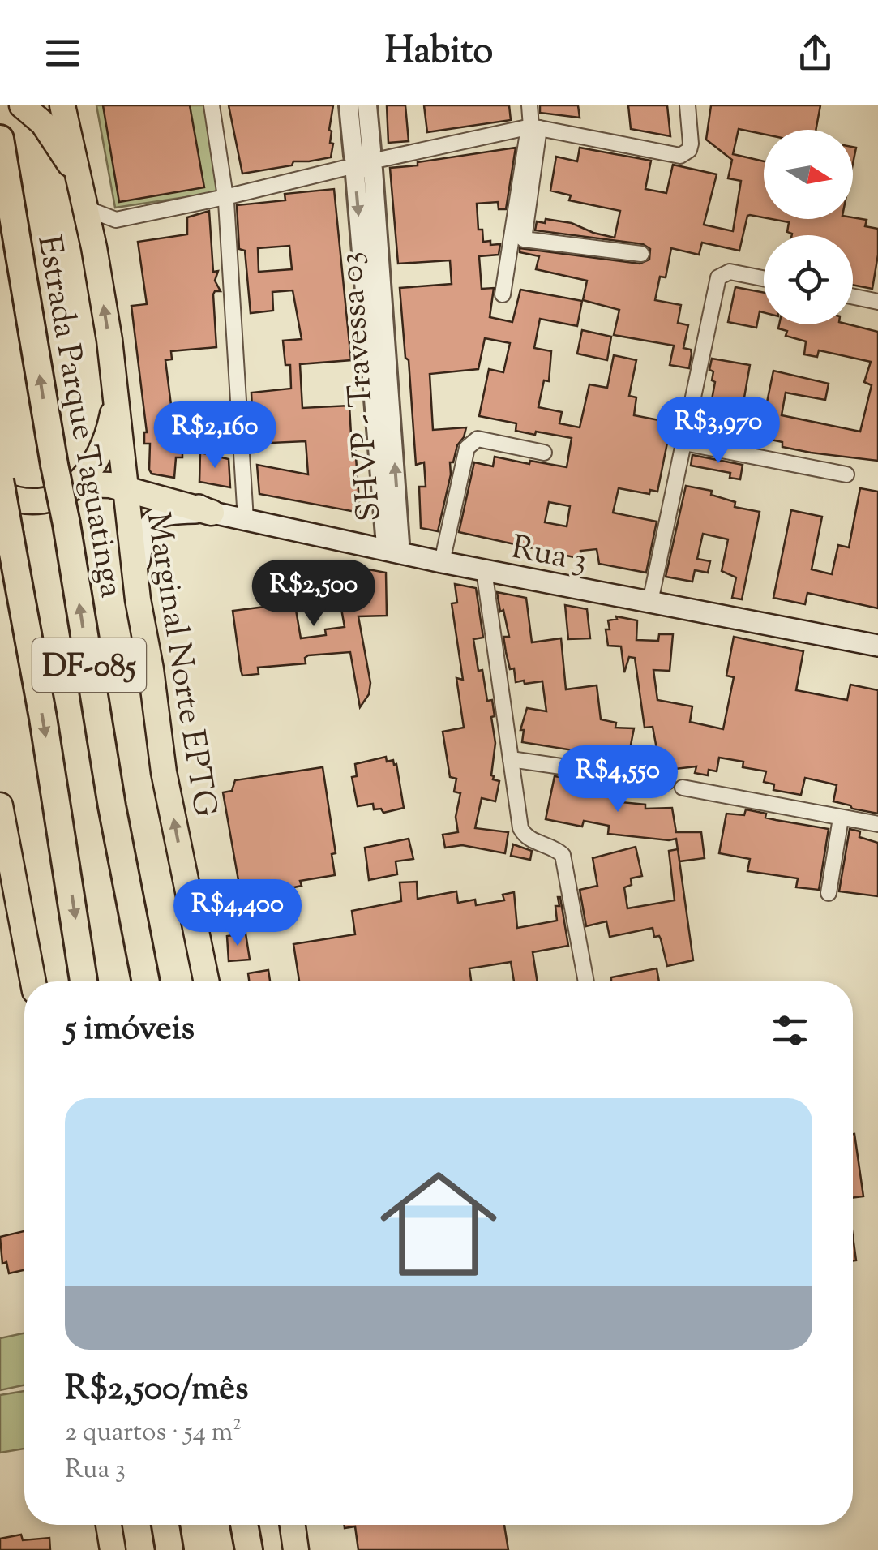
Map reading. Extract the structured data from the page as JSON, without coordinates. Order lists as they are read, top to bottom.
{
  "streets": {
    "highway": ["Estrada Parque Taguatinga", "DF-085"],
    "main road": ["Rua 3", "Marginal Norte EPTG"],
    "street": ["SHVP - Travessa 03"]
  },
  "crossings": [
    ["SHVP - Travessa 03", "Rua 3"]
  ],
  "north": "right",
  "page": {
    "header": "Habito",
    "price": [
      "R$3,970",
      "R$2,160",
      "R$2,500",
      "R$4,550",
      "R$4,400"
    ],
    "heading": "5 imóveis",
    "list": [
      {
        "name": "R$2,500/mês",
        "note": "2 quartos · 54 m² · Rua 3"
      }
    ]
  }
}
